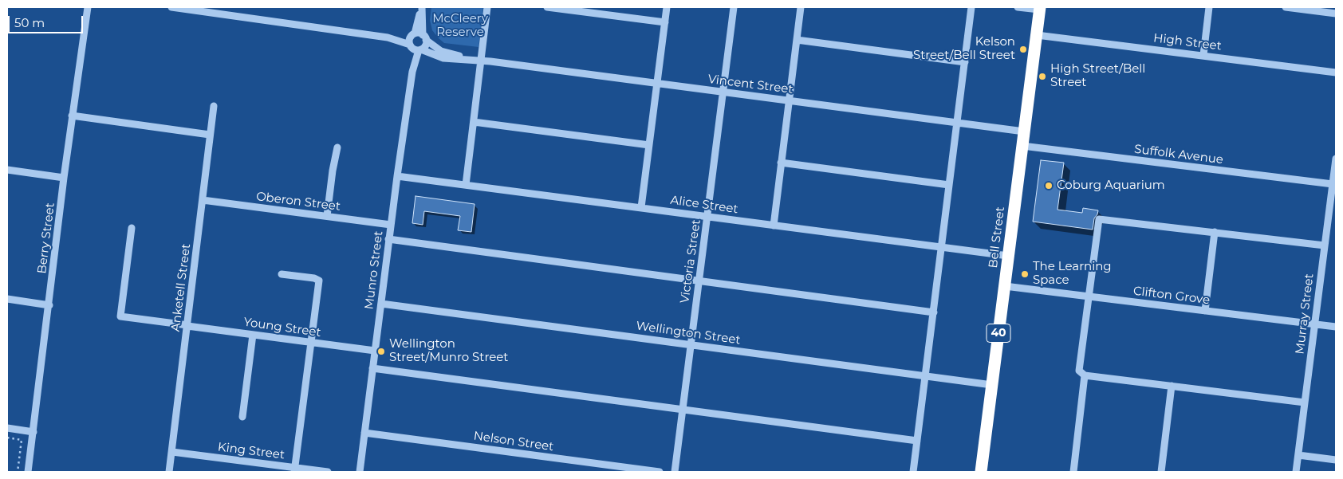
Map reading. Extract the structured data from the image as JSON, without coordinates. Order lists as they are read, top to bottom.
{
  "streets": {
    "highway": ["Bell Street", "40"],
    "street": [
      "High Street",
      "Vincent Street",
      "Suffolk Avenue",
      "Oberon Street",
      "Alice Street",
      "Berry Street",
      "Victoria Street",
      "Munro Street",
      "Anketell Street",
      "Clifton Grove",
      "Murray Street",
      "Young Street",
      "Wellington Street",
      "Nelson Street",
      "King Street"
    ]
  },
  "crossings": [
    ["High Street", "Bell Street"],
    ["Vincent Street", "Bell Street"],
    ["Vincent Street", "Victoria Street"],
    ["Vincent Street", "Munro Street"],
    ["Suffolk Avenue", "Bell Street"],
    ["Suffolk Avenue", "Murray Street"],
    ["Oberon Street", "Munro Street"],
    ["Oberon Street", "Anketell Street"],
    ["Alice Street", "Bell Street"],
    ["Alice Street", "Victoria Street"],
    ["Alice Street", "Munro Street"],
    ["Bell Street", "Clifton Grove"],
    ["Bell Street", "Wellington Street"],
    ["Victoria Street", "Wellington Street"],
    ["Munro Street", "Young Street"],
    ["Munro Street", "Wellington Street"],
    ["Munro Street", "Nelson Street"],
    ["Anketell Street", "Young Street"],
    ["Anketell Street", "King Street"],
    ["Clifton Grove", "Murray Street"]
  ],
  "parks": ["McCleery Reserve"],
  "places": [
    "Kelson Street/Bell Street",
    "High Street/Bell Street",
    "Coburg Aquarium",
    "The Learning Space",
    "Wellington Street/Munro Street"
  ],
  "scale_bar": "50 m"
}
